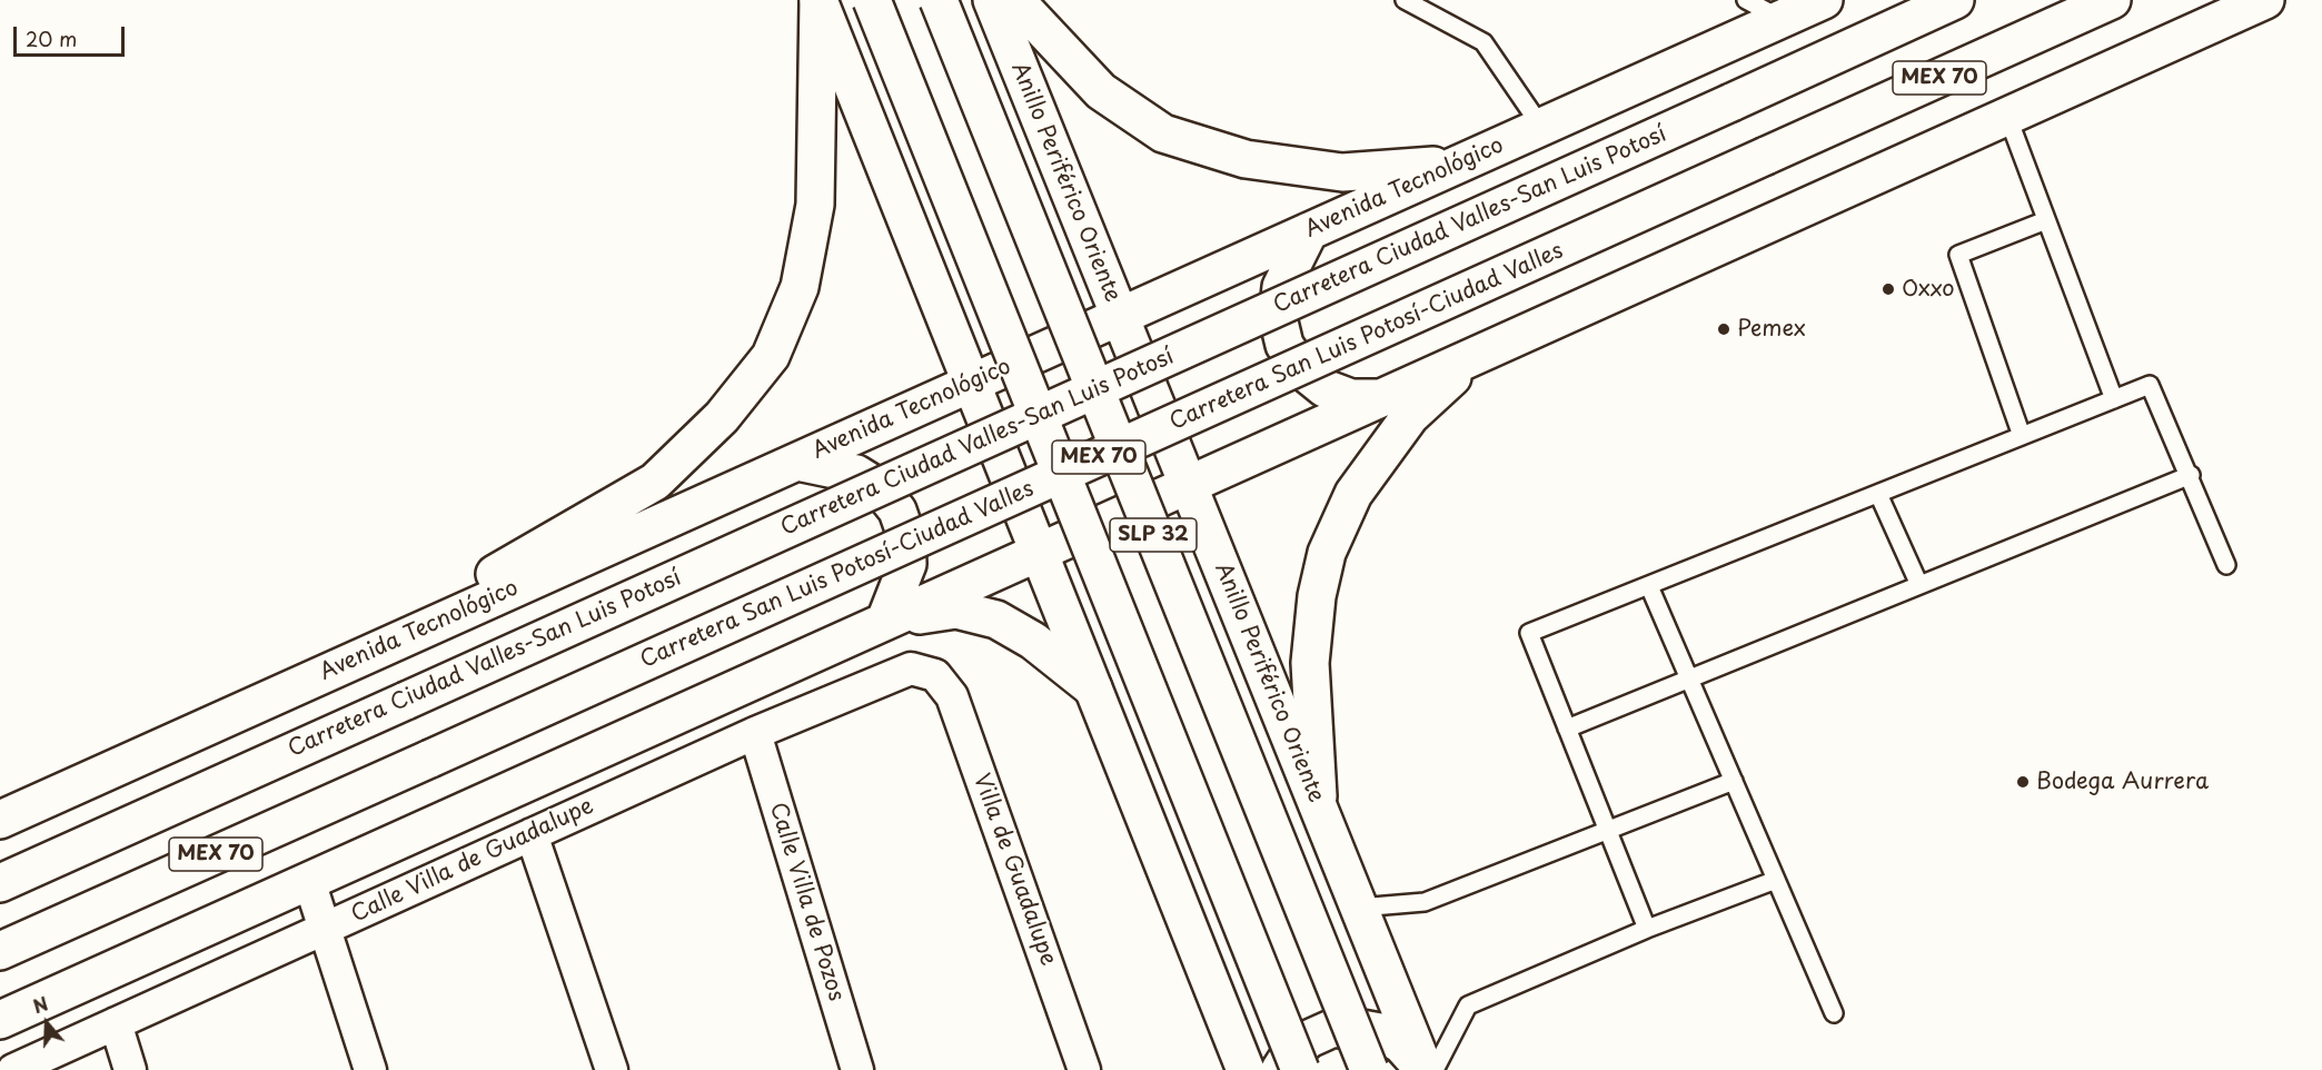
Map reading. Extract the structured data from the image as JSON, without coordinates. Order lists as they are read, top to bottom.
{
  "streets": {
    "main road": [
      "MEX 70",
      "Anillo Periférico Oriente",
      "Avenida Tecnológico",
      "Carretera Ciudad Valles-San Luis Potosí",
      "Carretera San Luis Potosí-Ciudad Valles",
      "SLP 32"
    ],
    "street": ["Calle Villa de Guadalupe", "Villa de Guadalupe", "Calle Villa de Pozos"]
  },
  "crossings": [
    ["Anillo Periférico Oriente", "Avenida Tecnológico"],
    ["Calle Villa de Guadalupe", "Villa de Guadalupe"],
    ["Calle Villa de Guadalupe", "Calle Villa de Pozos"]
  ],
  "places": ["Oxxo", "Pemex", "Bodega Aurrera"],
  "scale_bar": "20 m",
  "north": "top"
}
